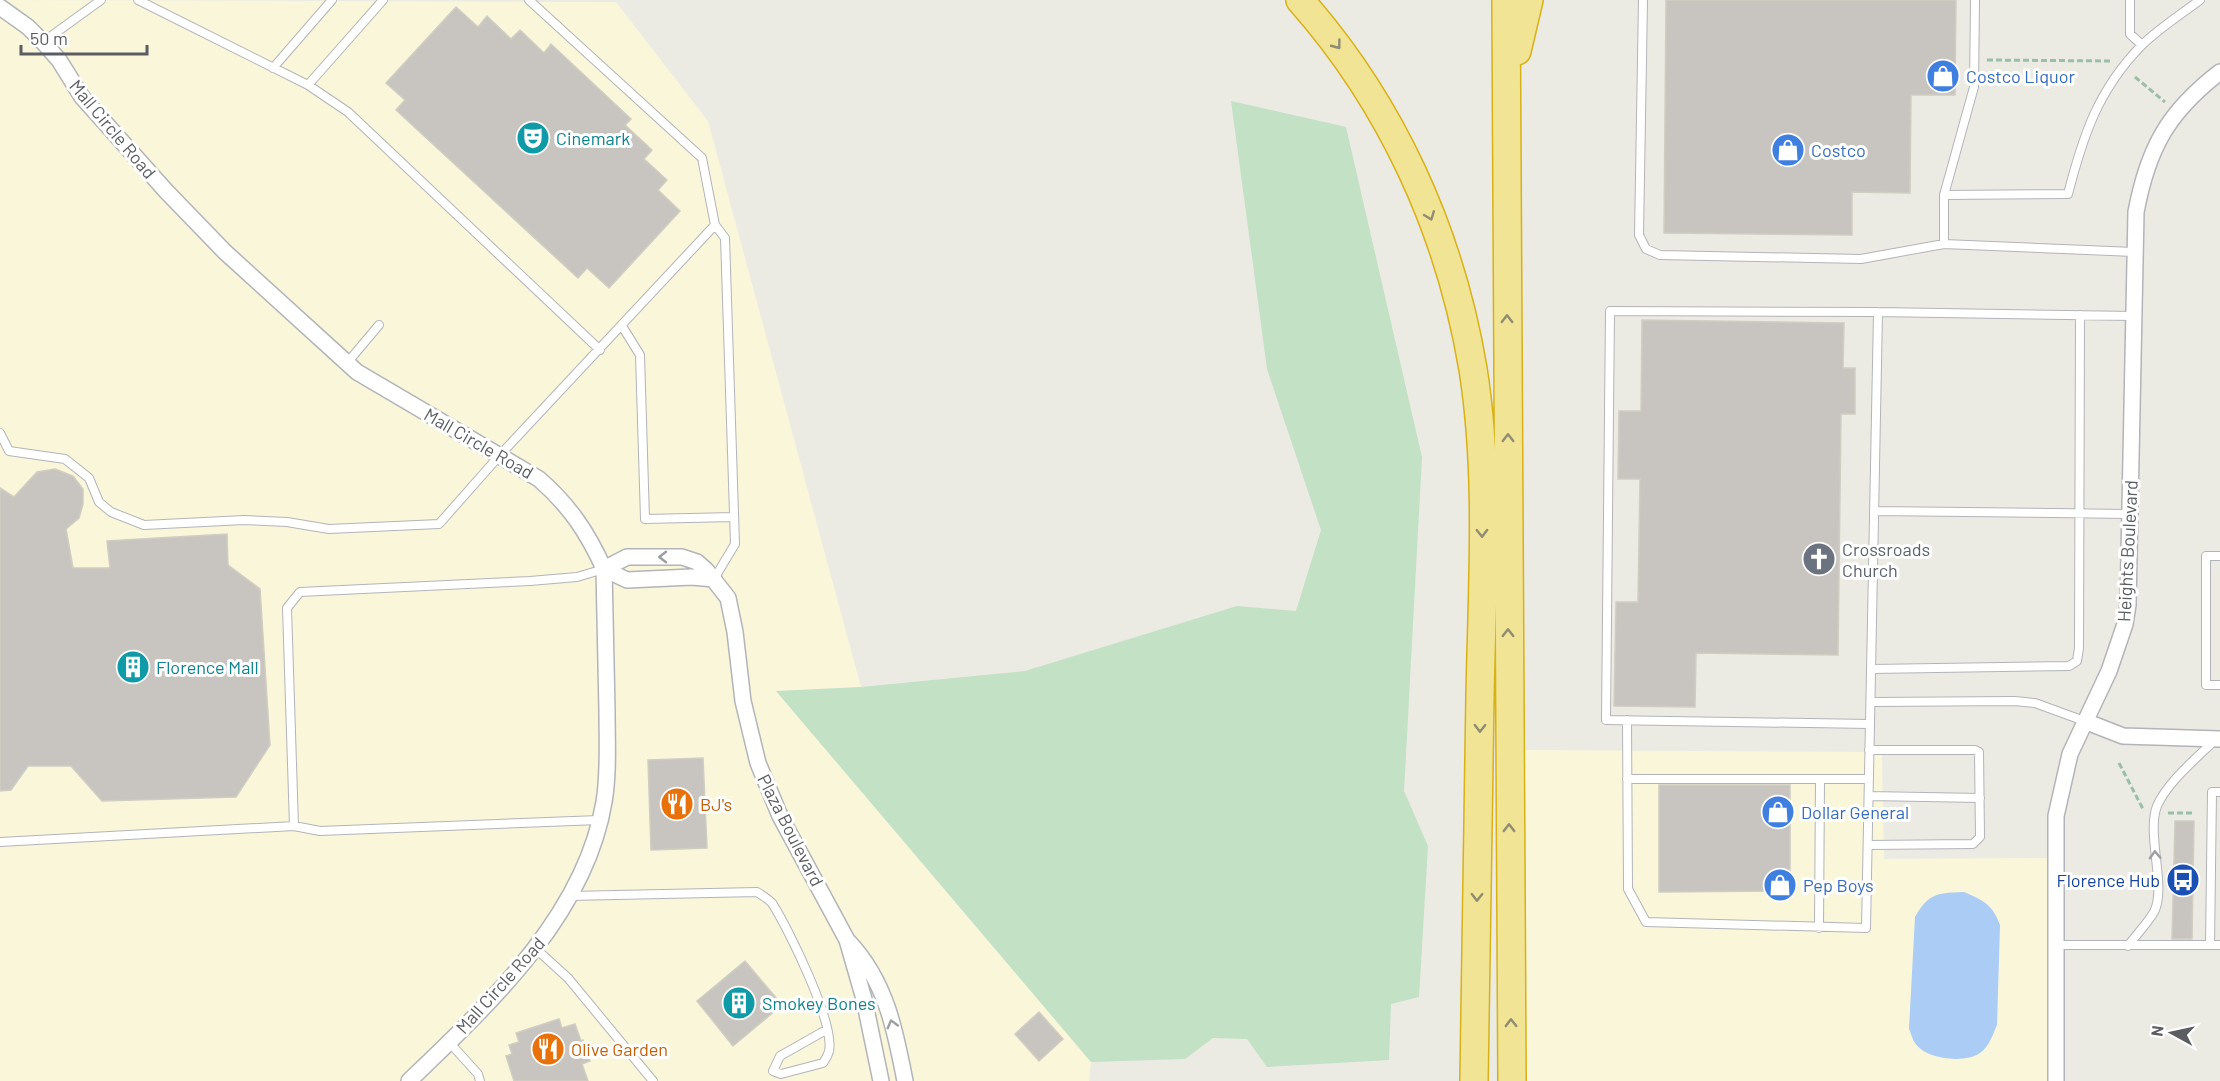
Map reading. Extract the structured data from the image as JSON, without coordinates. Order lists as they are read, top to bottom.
{
  "streets": {
    "street": ["Mall Circle Road", "Heights Boulevard", "Plaza Boulevard"]
  },
  "crossings": [
    ["Mall Circle Road", "Plaza Boulevard"]
  ],
  "places": {
    "shop": [
      "Costco Liquor",
      "Costco",
      "Dollar General",
      "Pep Boys"
    ],
    "theatre": ["Cinemark"],
    "church": ["Crossroads Church"],
    "building": ["Florence Mall", "Smokey Bones"],
    "restaurant": ["BJ's", "Olive Garden"],
    "bus stop": ["Florence Hub"]
  },
  "scale_bar": "50 m",
  "north": "left"
}
